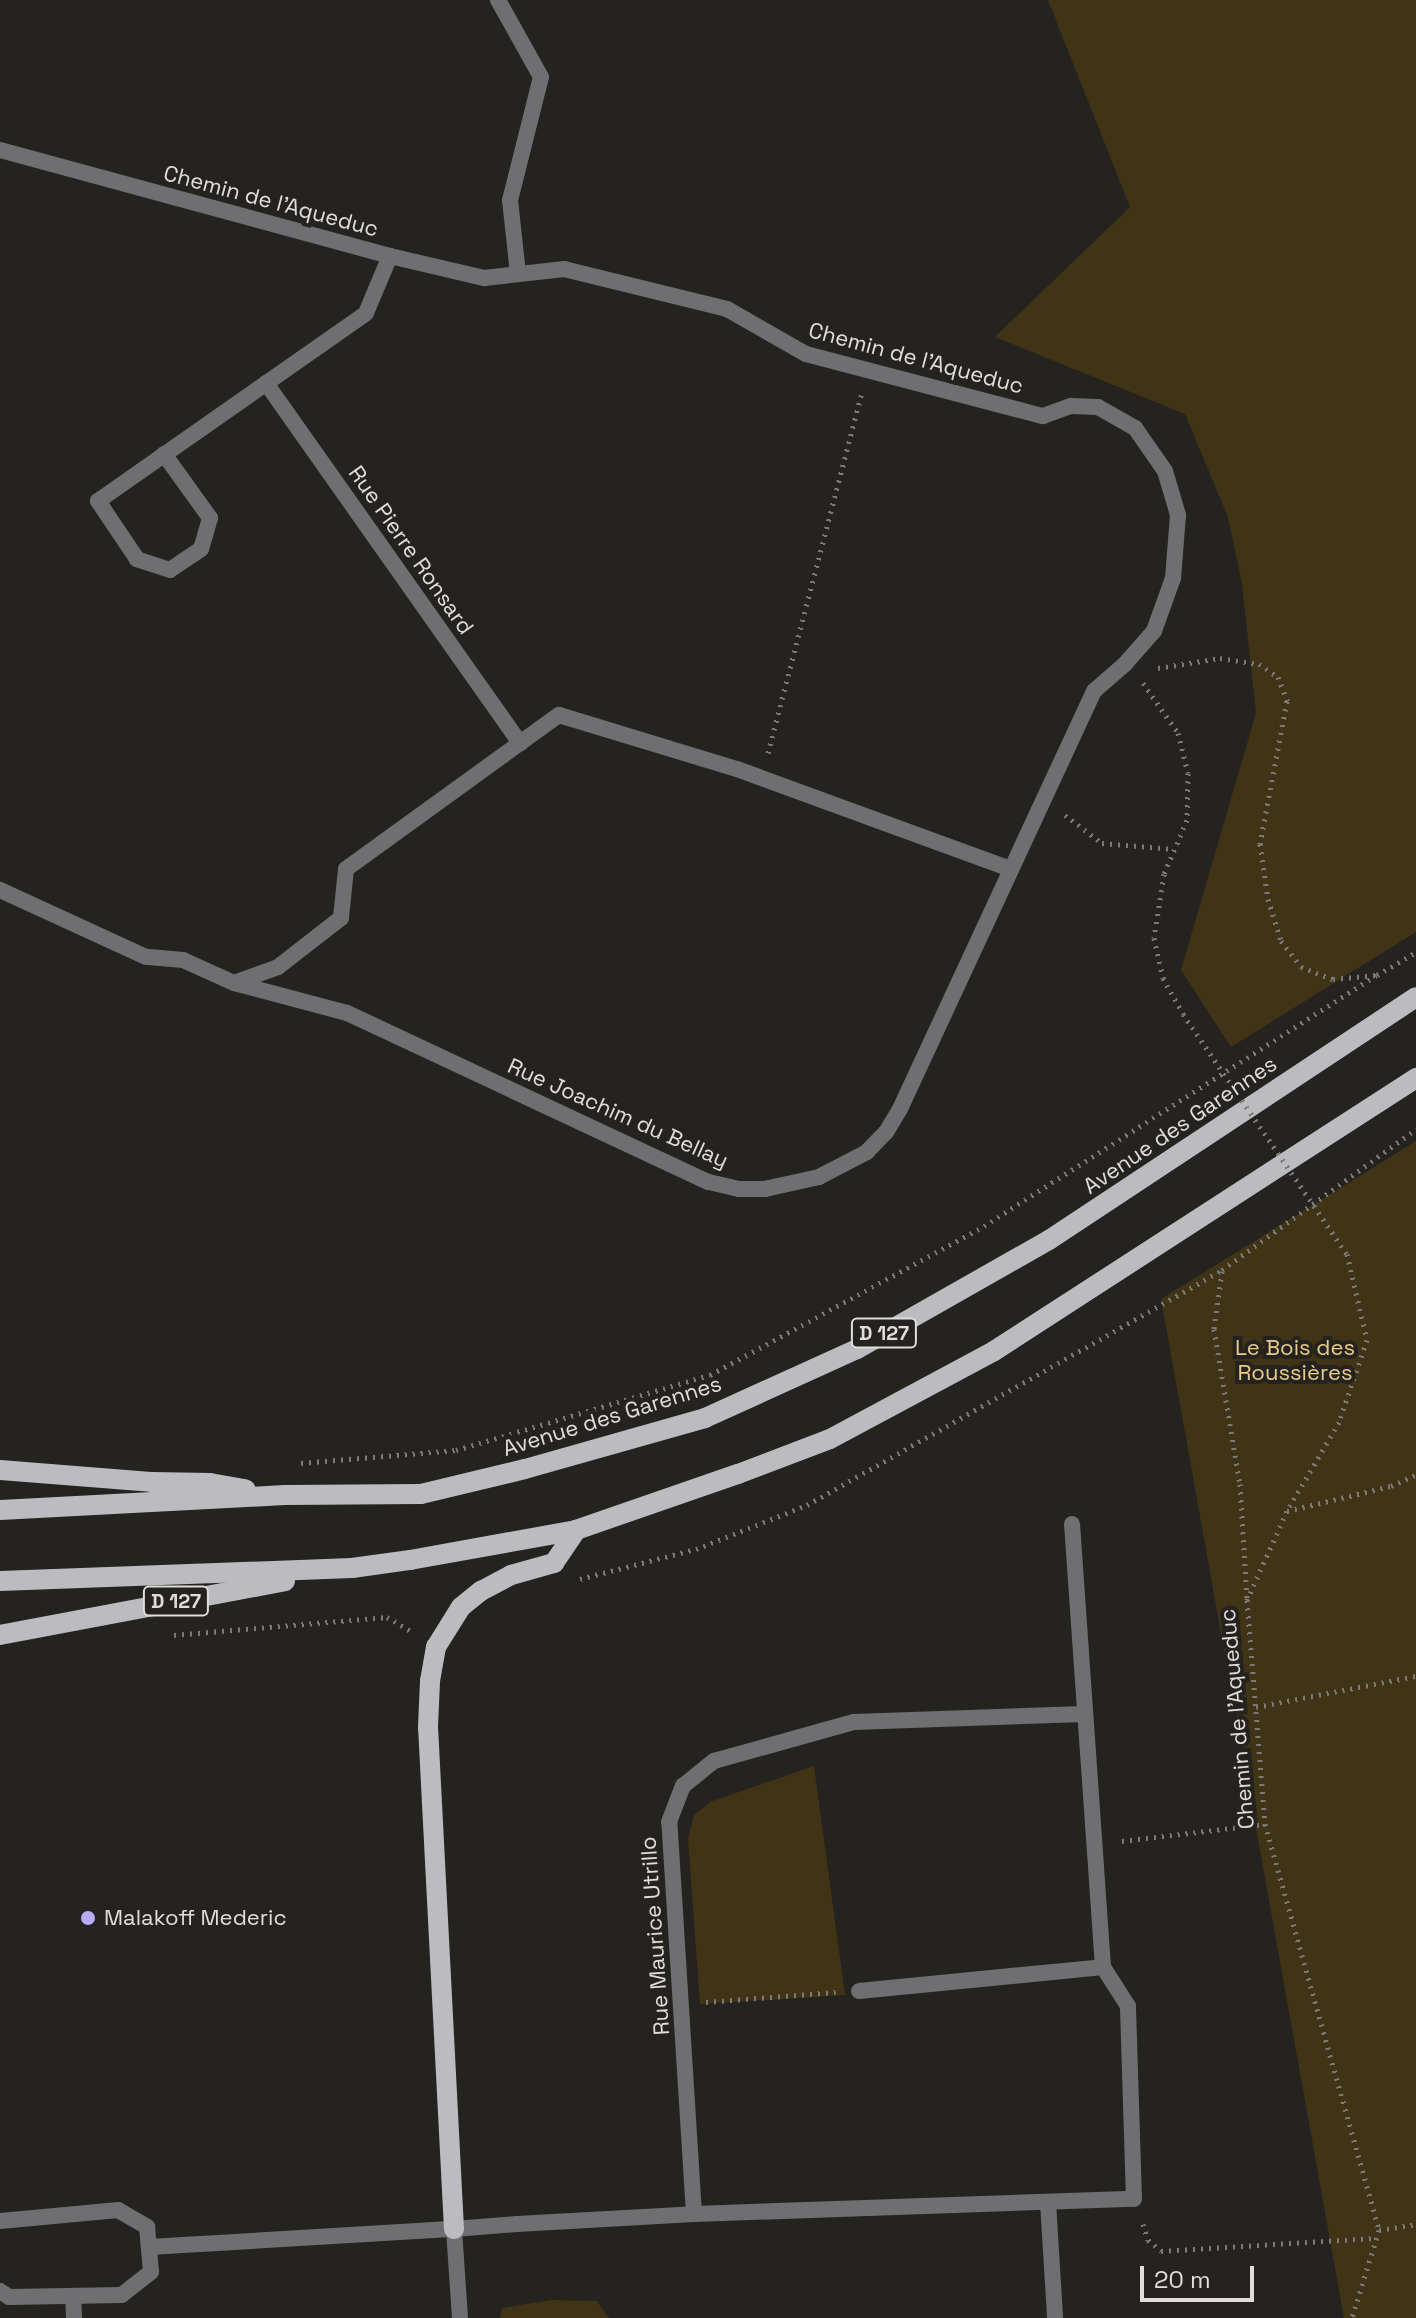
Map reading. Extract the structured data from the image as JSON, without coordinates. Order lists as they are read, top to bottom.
{
  "streets": {
    "main road": ["Avenue des Garennes", "D 127"],
    "street": [
      "Chemin de l'Aqueduc",
      "Rue Pierre Ronsard",
      "Rue Joachim du Bellay",
      "Rue Maurice Utrillo"
    ]
  },
  "crossings": [
    ["Chemin de l'Aqueduc", "Rue Joachim du Bellay"],
    ["Avenue des Garennes", "D 127"]
  ],
  "parks": ["Le Bois des Roussières"],
  "places": ["Malakoff Mederic"],
  "scale_bar": "20 m"
}
